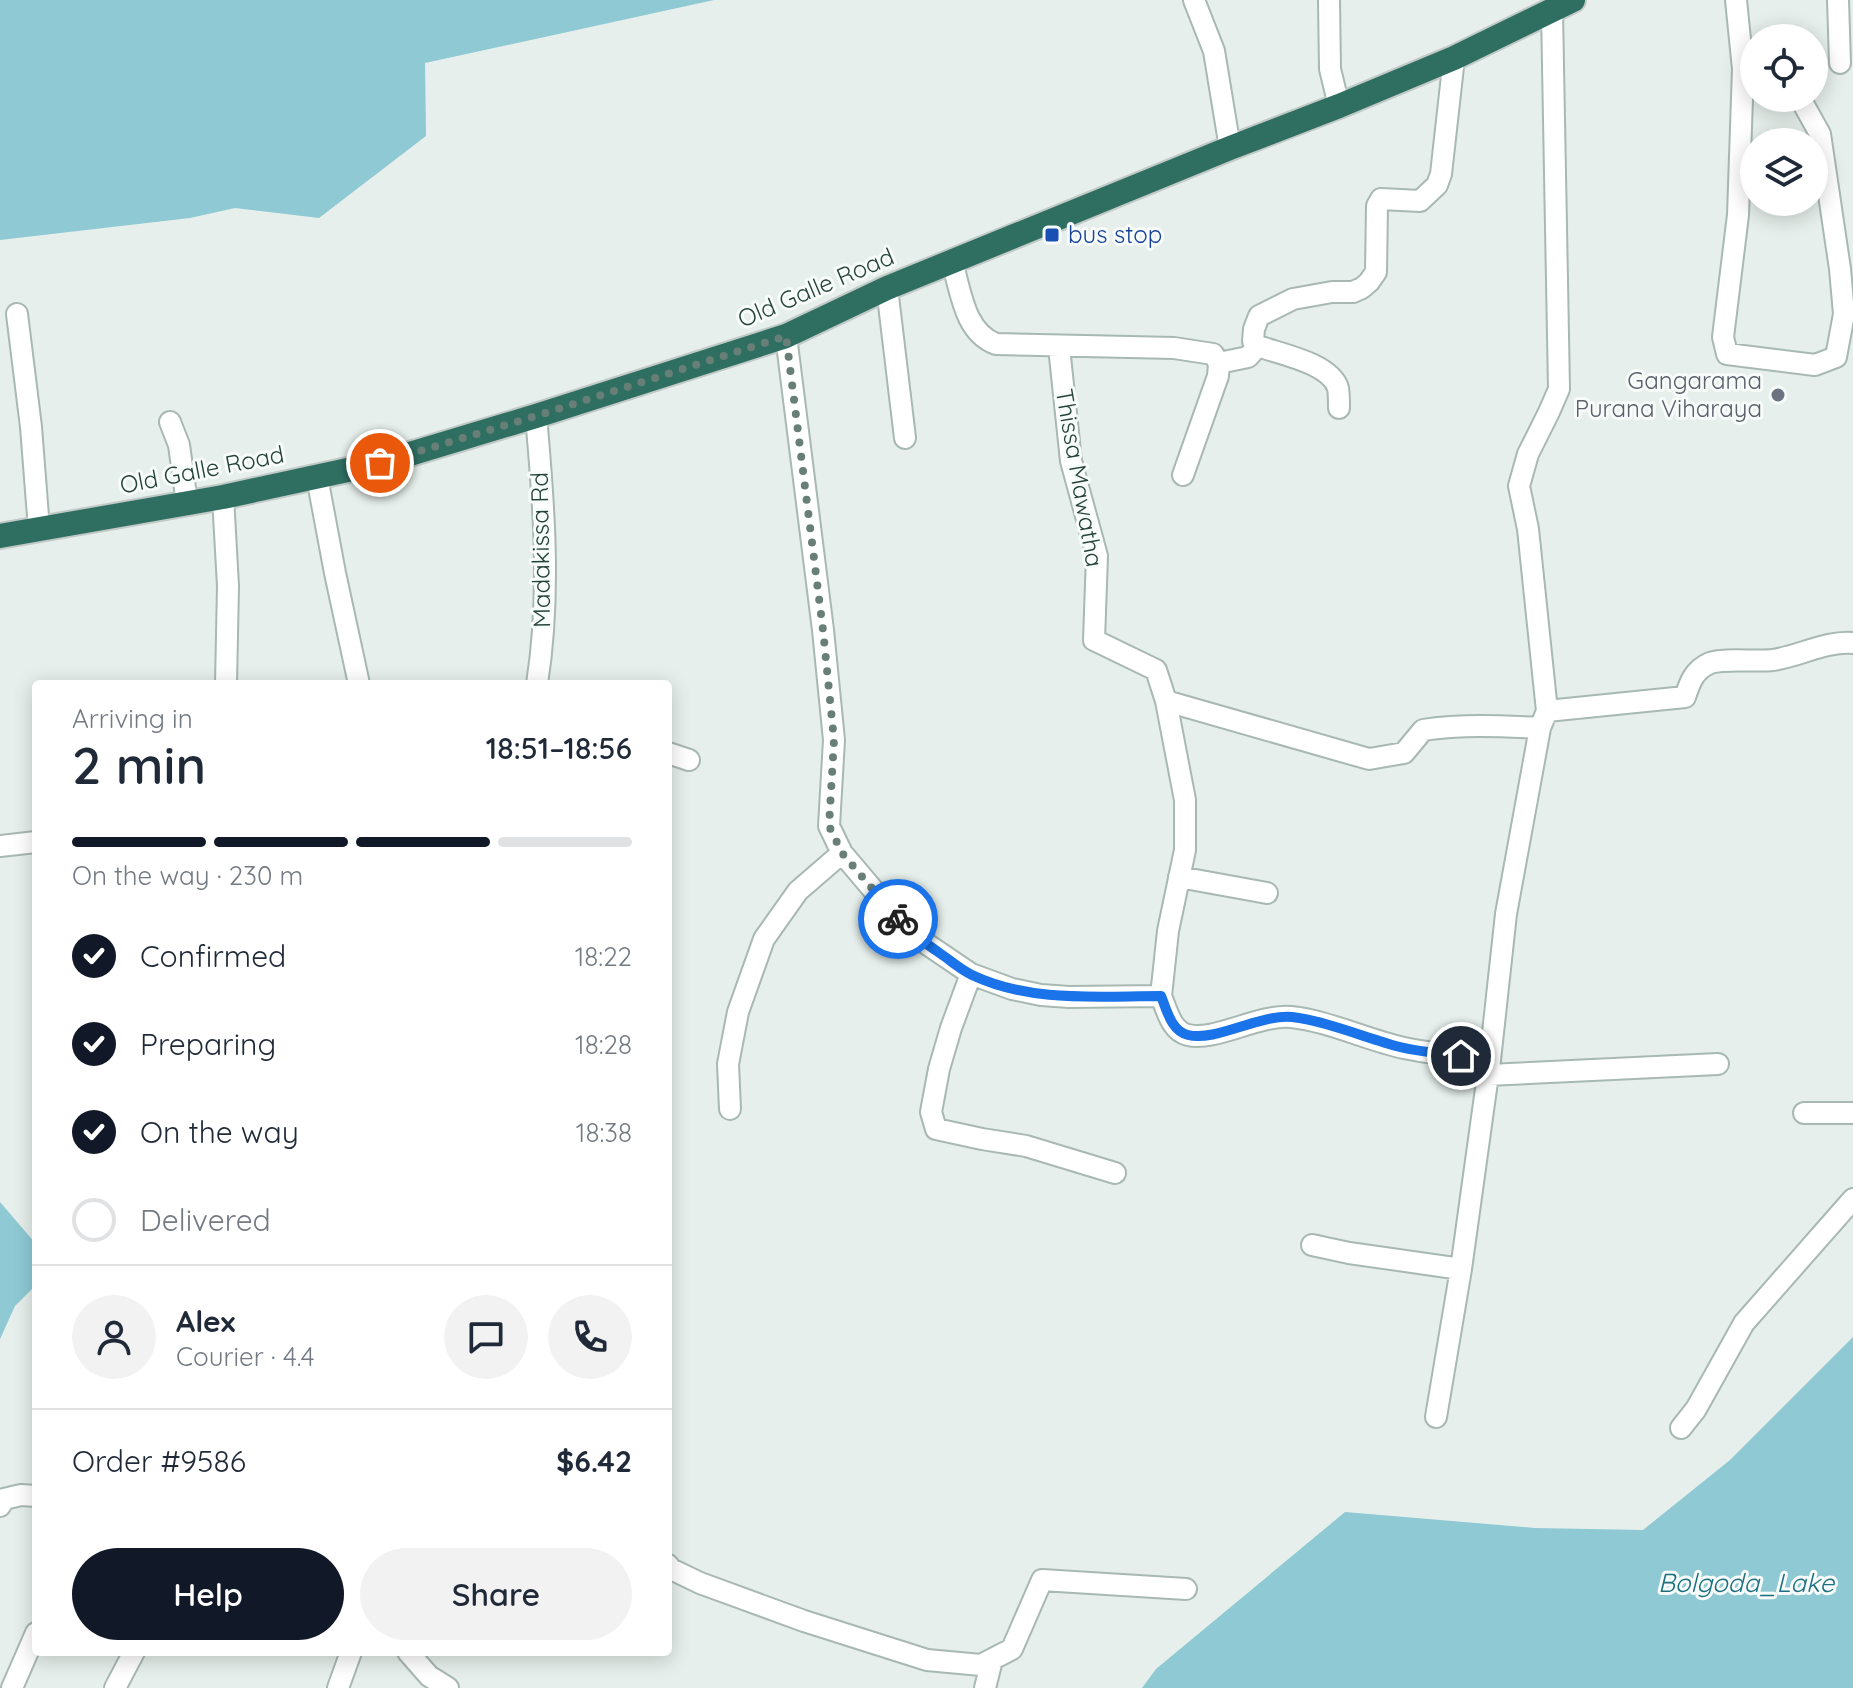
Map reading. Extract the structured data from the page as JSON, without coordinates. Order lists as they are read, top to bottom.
{
  "streets": {
    "highway": ["Old Galle Road"],
    "street": ["Thissa Mawatha", "Madakissa Rd"]
  },
  "crossings": [
    ["Old Galle Road", "Madakissa Rd"]
  ],
  "water": ["Bolgoda_Lake"],
  "places": {
    "transit": ["bus stop"],
    "other": ["Gangarama Purana Viharaya"]
  },
  "page": {
    "heading": ["2 min", "Arriving in", "18:51–18:56"],
    "panel": [
      "Alex",
      "Courier · 4.4",
      "Order #9586",
      "$6.42"
    ],
    "bar": "On the way · 230 m",
    "list": [
      ["Confirmed", "18:22"],
      ["Preparing", "18:28"],
      ["On the way", "18:38"],
      "Delivered"
    ],
    "buttons": ["Help", "Share"]
  }
}
